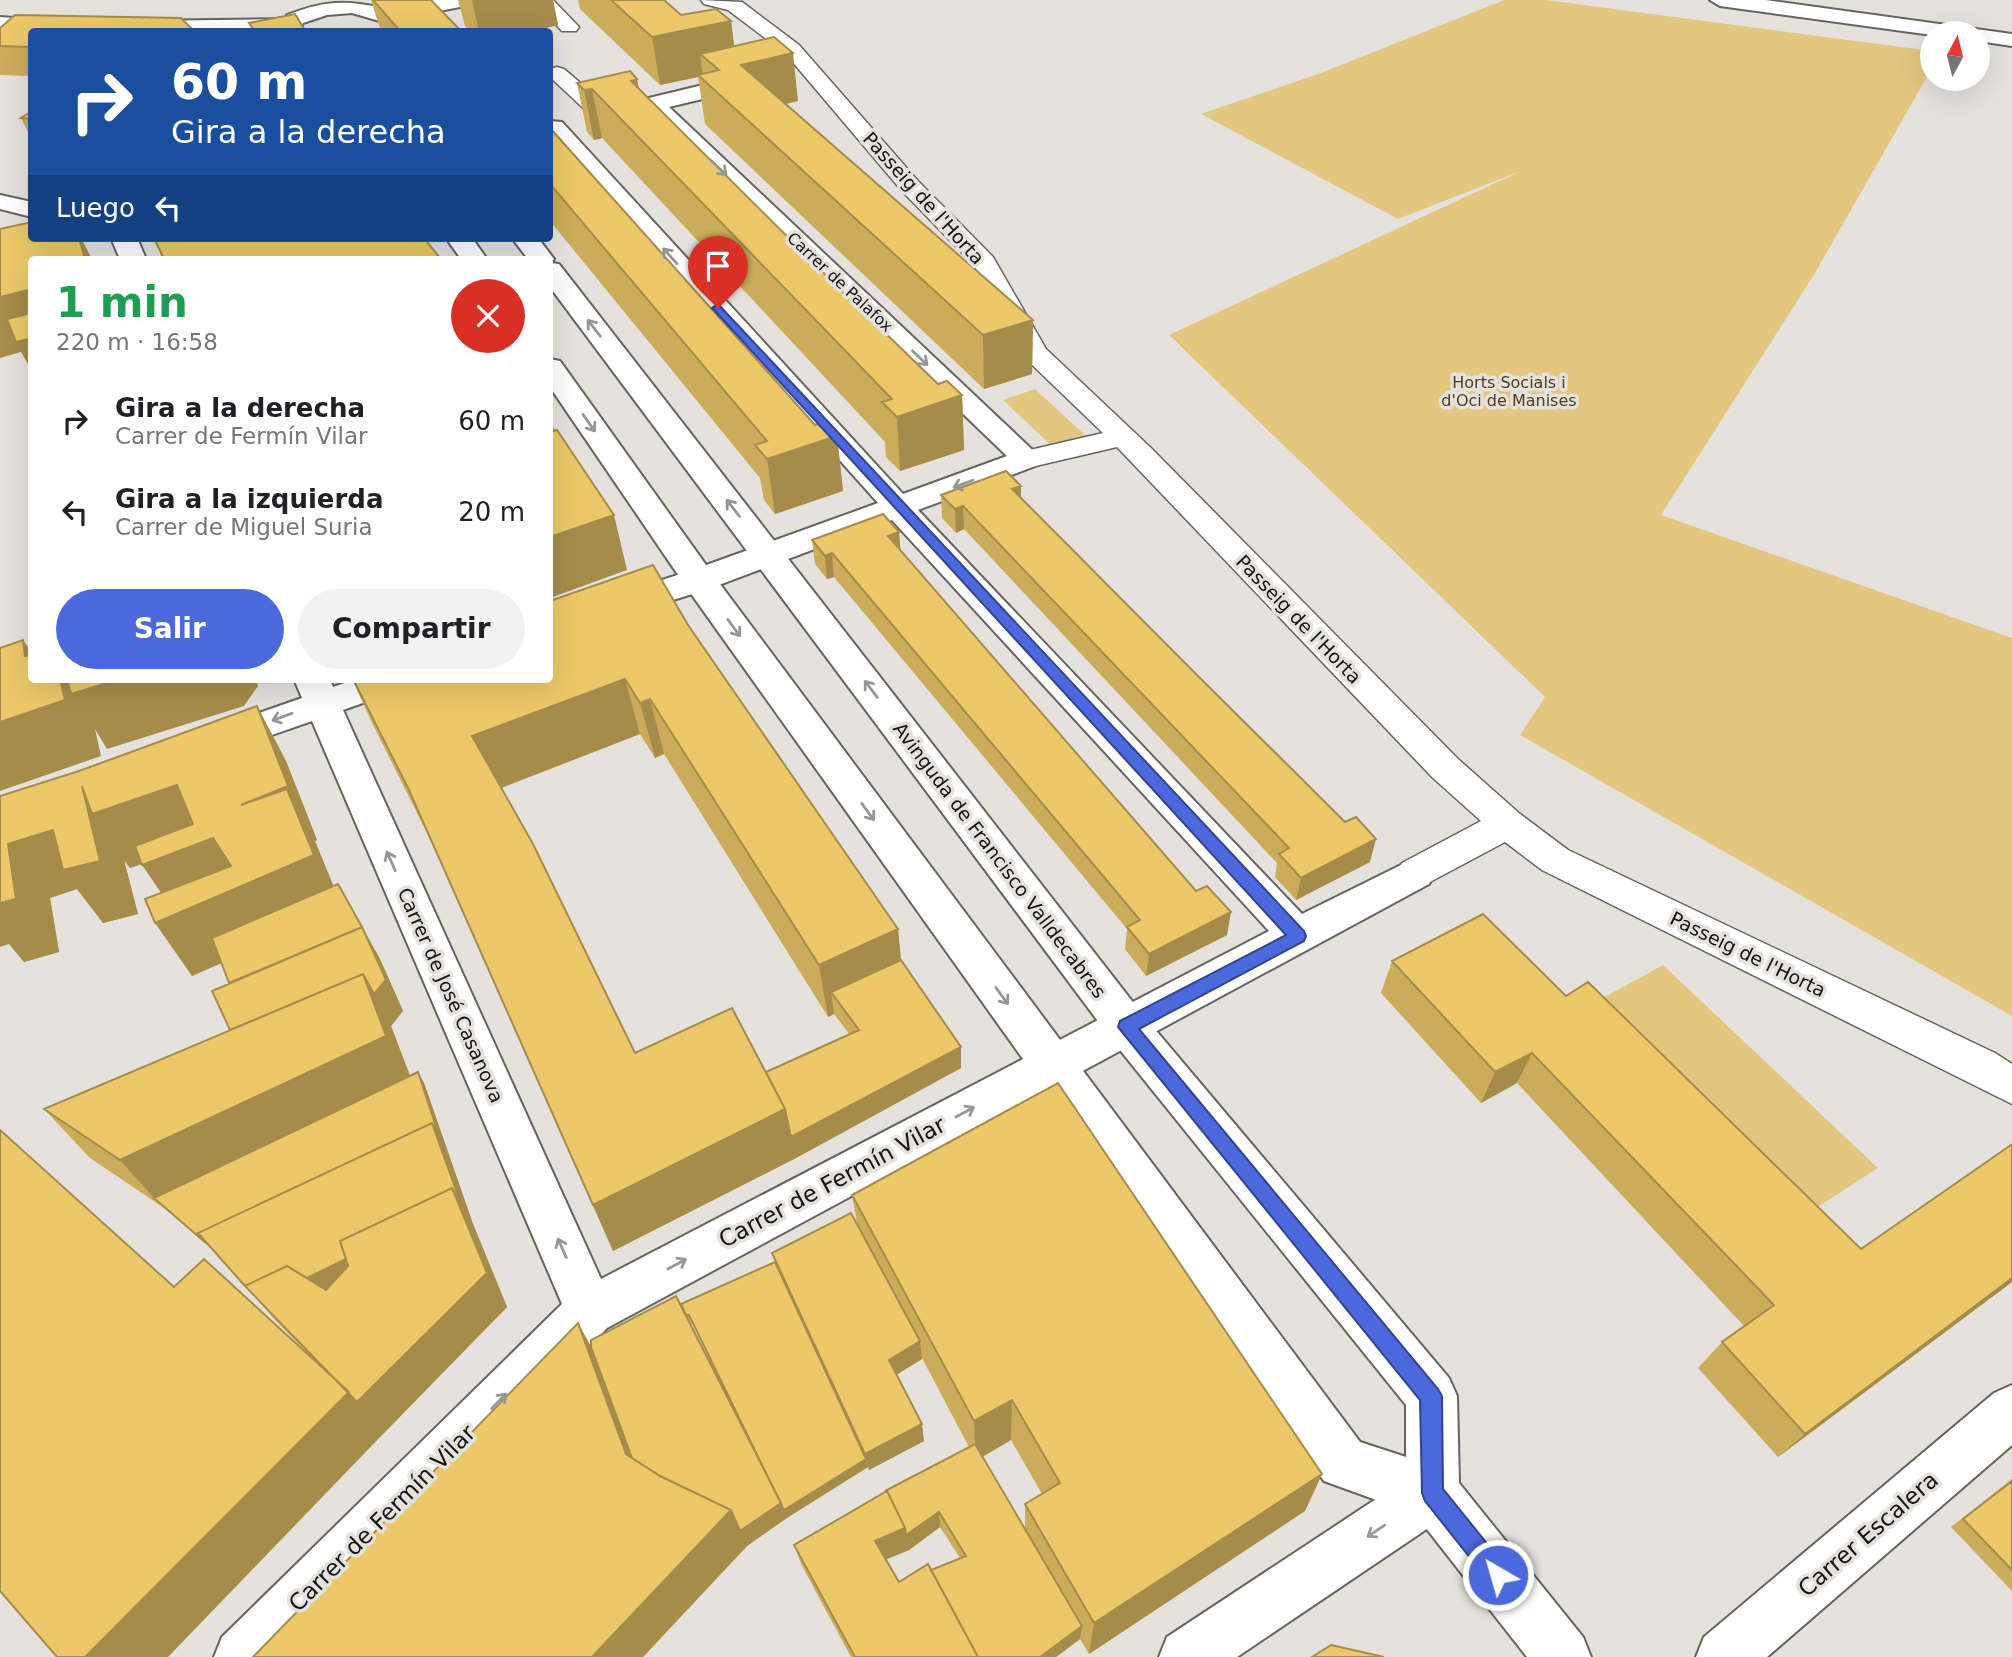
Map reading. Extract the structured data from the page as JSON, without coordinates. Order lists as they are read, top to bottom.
{
  "streets": {
    "street": [
      "Passeig de l'Horta",
      "Carrer de Palafox",
      "Avinguda de Francisco Valldecabres",
      "Carrer de José Casanova",
      "Carrer de Fermín Vilar",
      "Carrer Escalera"
    ]
  },
  "crossings": [
    ["Passeig de l'Horta", "Carrer de Fermín Vilar"],
    ["Avinguda de Francisco Valldecabres", "Carrer de Fermín Vilar"],
    ["Carrer de José Casanova", "Carrer de Fermín Vilar"]
  ],
  "one_way": ["Carrer de José Casanova", "Carrer de Fermín Vilar"],
  "parks": ["Horts Socials i d'Oci de Manises"],
  "north": "top",
  "page": {
    "turn": ["60 m", "Gira a la derecha"],
    "then": "Luego",
    "heading": ["1 min", "220 m · 16:58"],
    "list": [
      {
        "name": "Gira a la derecha",
        "note": "Carrer de Fermín Vilar",
        "value": "60 m"
      },
      {
        "name": "Gira a la izquierda",
        "note": "Carrer de Miguel Suria",
        "value": "20 m"
      }
    ],
    "buttons": ["Salir", "Compartir"]
  }
}
